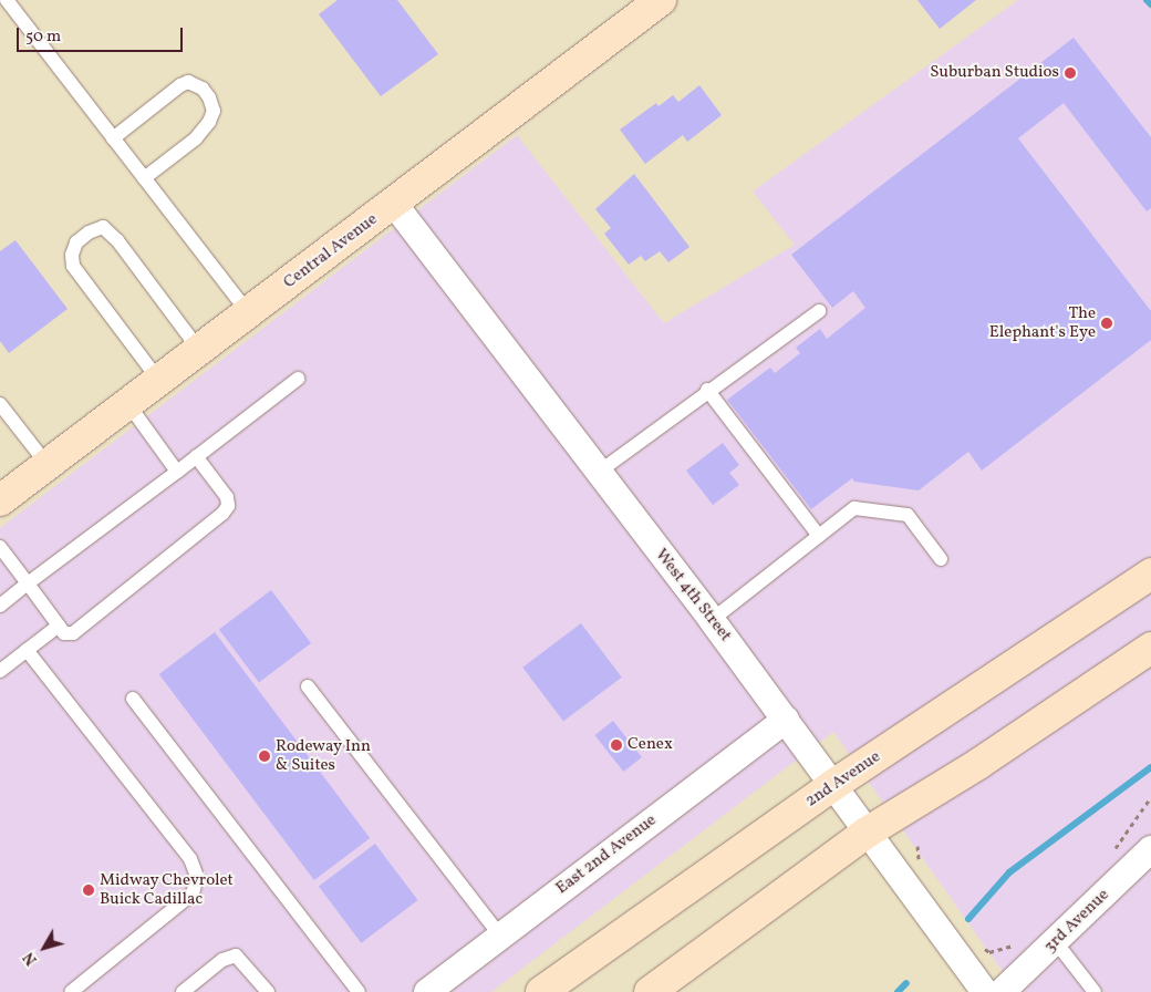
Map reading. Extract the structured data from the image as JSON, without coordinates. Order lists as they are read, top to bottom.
{
  "streets": {
    "main road": ["Central Avenue", "2nd Avenue"],
    "street": ["West 4th Street", "East 2nd Avenue", "3rd Avenue"]
  },
  "crossings": [
    ["Central Avenue", "West 4th Street"],
    ["West 4th Street", "2nd Avenue"],
    ["West 4th Street", "East 2nd Avenue"]
  ],
  "places": [
    "Suburban Studios",
    "The Elephant's Eye",
    "Cenex",
    "Rodeway Inn & Suites",
    "Midway Chevrolet Buick Cadillac"
  ],
  "scale_bar": "50 m",
  "north": "bottom left"
}
